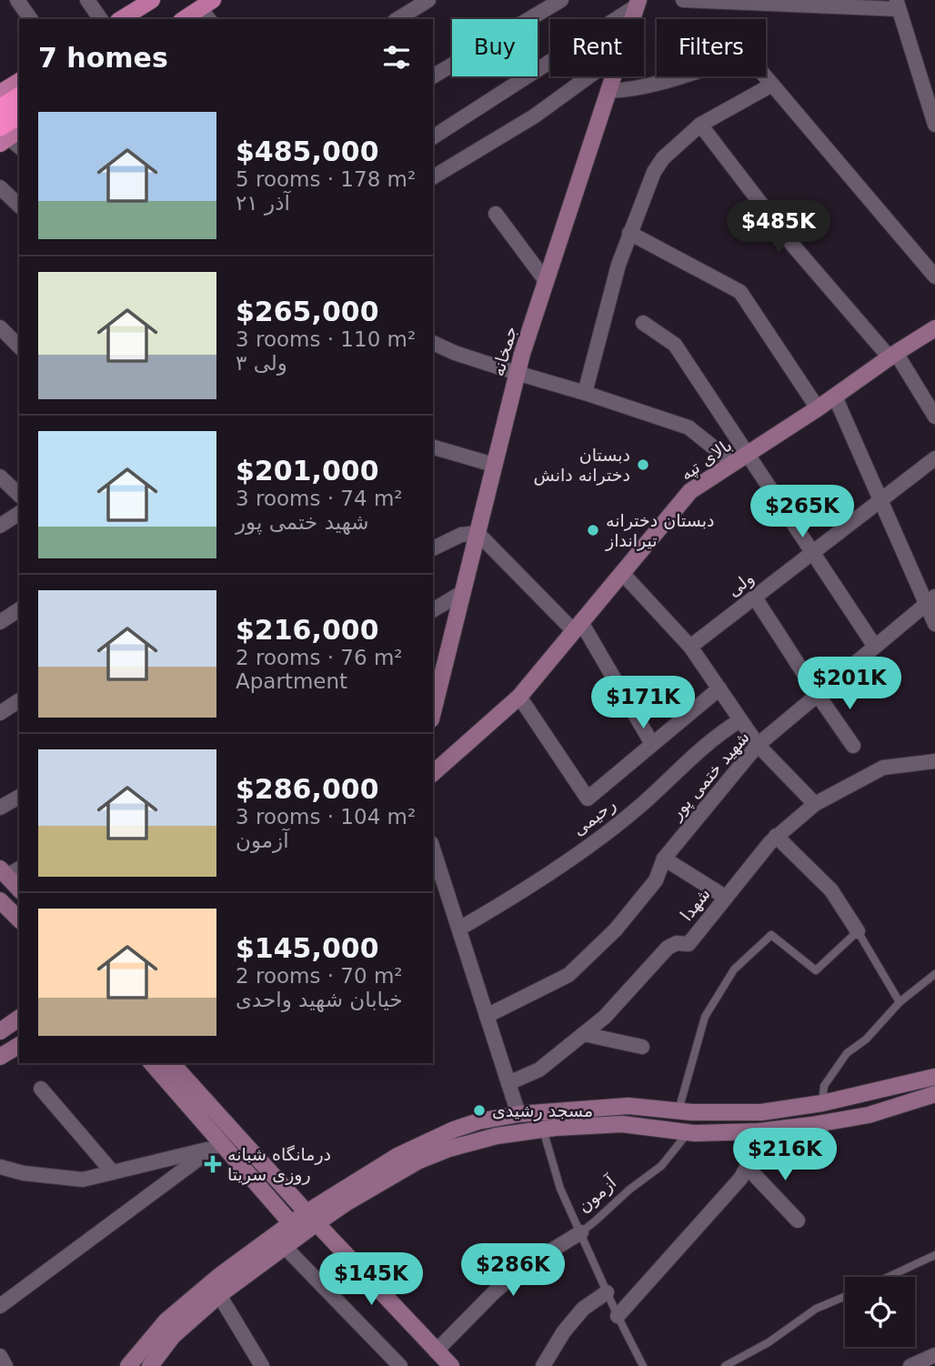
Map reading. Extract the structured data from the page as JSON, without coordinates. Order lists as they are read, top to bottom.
{
  "streets": {
    "main road": ["جمخانه", "بالای تپه"],
    "street": [
      "ولی",
      "شهید ختمی پور",
      "رحیمی",
      "شهدا",
      "آزمون"
    ]
  },
  "places": {
    "other": ["دبستان دخترانه دانش", "دبستان دخترانه تیرانداز", "مسجد رشیدی"],
    "health": ["درمانگاه شبانه روزی سریتا"]
  },
  "page": {
    "chip": ["Buy", "Rent", "Filters"],
    "heading": "7 homes",
    "list": [
      {
        "name": "$485,000",
        "note": "5 rooms · 178 m² · ۲۱ آذر"
      },
      {
        "name": "$265,000",
        "note": "3 rooms · 110 m² · ولی ۳"
      },
      {
        "name": "$201,000",
        "note": "3 rooms · 74 m² · شهید ختمی پور"
      },
      {
        "name": "$216,000",
        "note": "2 rooms · 76 m² · Apartment"
      },
      {
        "name": "$286,000",
        "note": "3 rooms · 104 m² · آزمون"
      },
      {
        "name": "$145,000",
        "note": "2 rooms · 70 m² · خیابان شهید واحدی"
      }
    ],
    "price": [
      "$485K",
      "$265K",
      "$201K",
      "$171K",
      "$216K",
      "$286K",
      "$145K"
    ]
  }
}
